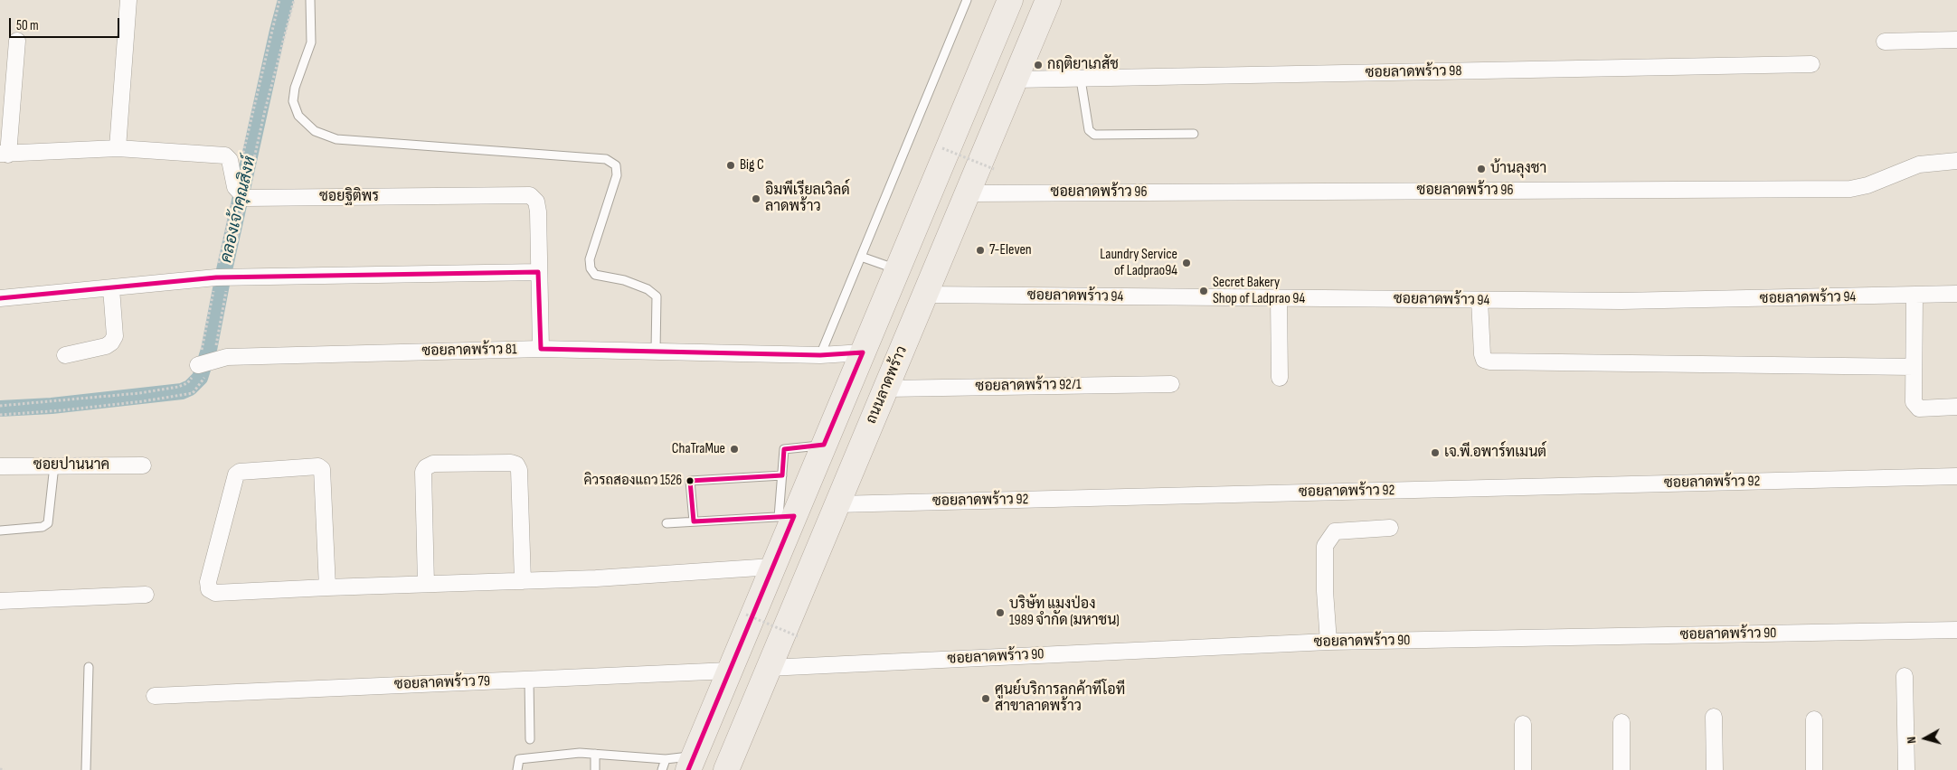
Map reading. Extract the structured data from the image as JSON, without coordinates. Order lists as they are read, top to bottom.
{
  "streets": {
    "main road": ["ถนนลาดพร้าว"],
    "street": [
      "ซอยลาดพร้าว 98",
      "ซอยลาดพร้าว 96",
      "ซอยฐิติพร",
      "ซอยลาดพร้าว 94",
      "ซอยลาดพร้าว 81",
      "ซอยลาดพร้าว 92/1",
      "ซอยปานนาค",
      "ซอยลาดพร้าว 92",
      "ซอยลาดพร้าว 90",
      "ซอยลาดพร้าว 79"
    ]
  },
  "crossings": [
    ["ซอยลาดพร้าว 98", "ถนนลาดพร้าว"],
    ["ซอยลาดพร้าว 96", "ถนนลาดพร้าว"],
    ["ซอยฐิติพร", "ซอยลาดพร้าว 81"],
    ["ซอยลาดพร้าว 94", "ถนนลาดพร้าว"],
    ["ถนนลาดพร้าว", "ซอยลาดพร้าว 92/1"],
    ["ถนนลาดพร้าว", "ซอยลาดพร้าว 92"],
    ["ถนนลาดพร้าว", "ซอยลาดพร้าว 90"]
  ],
  "water": ["คลองเจ้าคุณสิงห์"],
  "places": [
    "กฤติยาเภสัช",
    "Big C",
    "บ้านลุงชา",
    "อิมพีเรียลเวิลด์ ลาดพร้าว",
    "7-Eleven",
    "Laundry Service of Ladprao94",
    "Secret Bakery Shop of Ladprao 94",
    "ChaTraMue",
    "เจ.พี.อพาร์ทเมนต์",
    "คิวรถสองแถว 1526",
    "บริษัท แมงป่อง 1989 จำกัด (มหาชน)",
    "ศูนย์บริการลูกค้าทีโอที สาขาลาดพร้าว"
  ],
  "scale_bar": "50 m",
  "north": "left"
}
